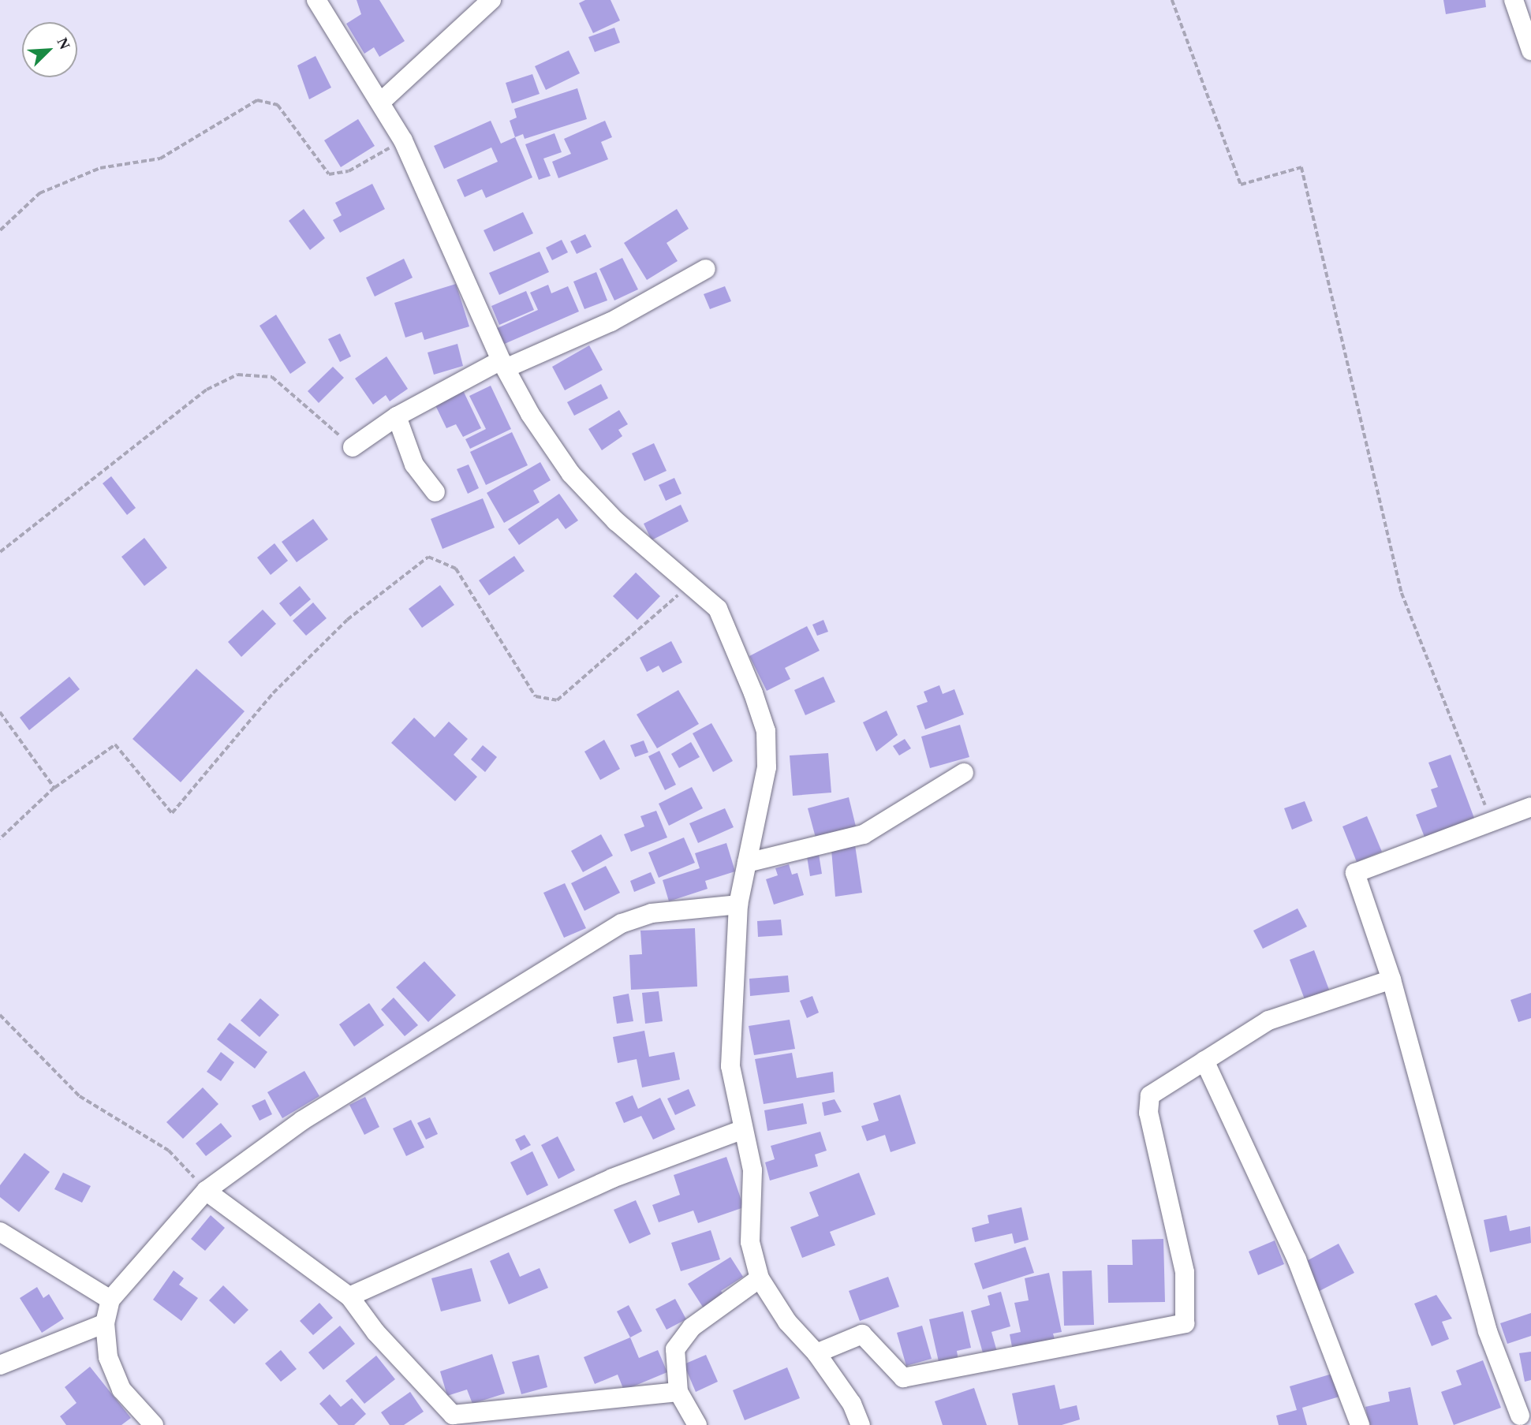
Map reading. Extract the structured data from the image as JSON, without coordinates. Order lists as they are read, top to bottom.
{
  "north": "top right"
}
